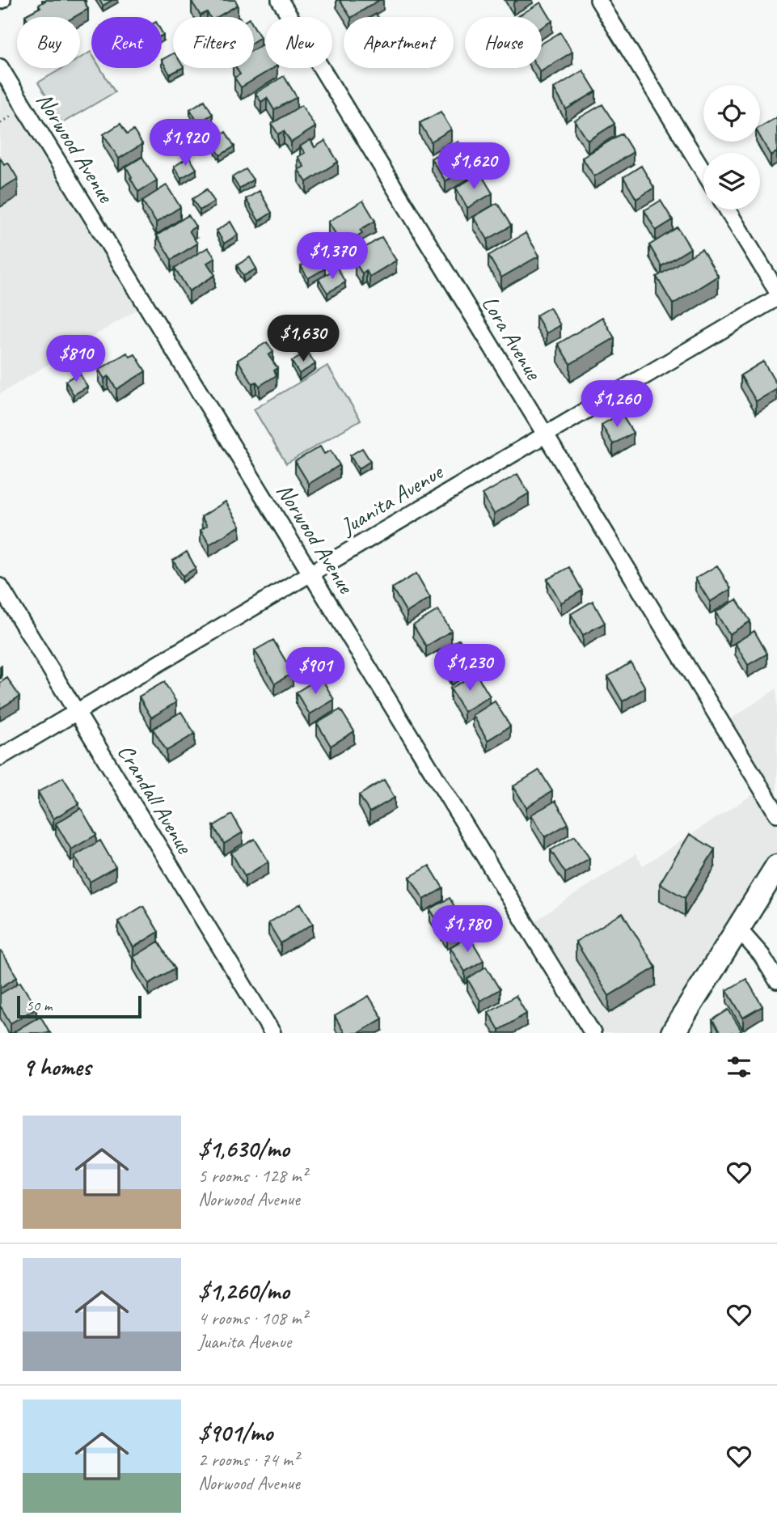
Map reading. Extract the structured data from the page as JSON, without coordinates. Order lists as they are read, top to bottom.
{
  "streets": {
    "street": [
      "Norwood Avenue",
      "Lora Avenue",
      "Juanita Avenue",
      "Crandall Avenue"
    ]
  },
  "crossings": [
    ["Norwood Avenue", "Juanita Avenue"],
    ["Lora Avenue", "Juanita Avenue"],
    ["Juanita Avenue", "Crandall Avenue"]
  ],
  "scale_bar": "50 m",
  "page": {
    "chip": [
      "Buy",
      "Rent",
      "Filters",
      "New",
      "Apartment",
      "House"
    ],
    "price": [
      "$1,920",
      "$1,620",
      "$1,370",
      "$1,630",
      "$810",
      "$1,260",
      "$1,230",
      "$901",
      "$1,780"
    ],
    "scale": "50 m",
    "heading": "9 homes",
    "list": [
      {
        "name": "$1,630/mo",
        "note": "5 rooms · 128 m² · Norwood Avenue"
      },
      {
        "name": "$1,260/mo",
        "note": "4 rooms · 108 m² · Juanita Avenue"
      },
      {
        "name": "$901/mo",
        "note": "2 rooms · 74 m² · Norwood Avenue"
      }
    ]
  }
}
